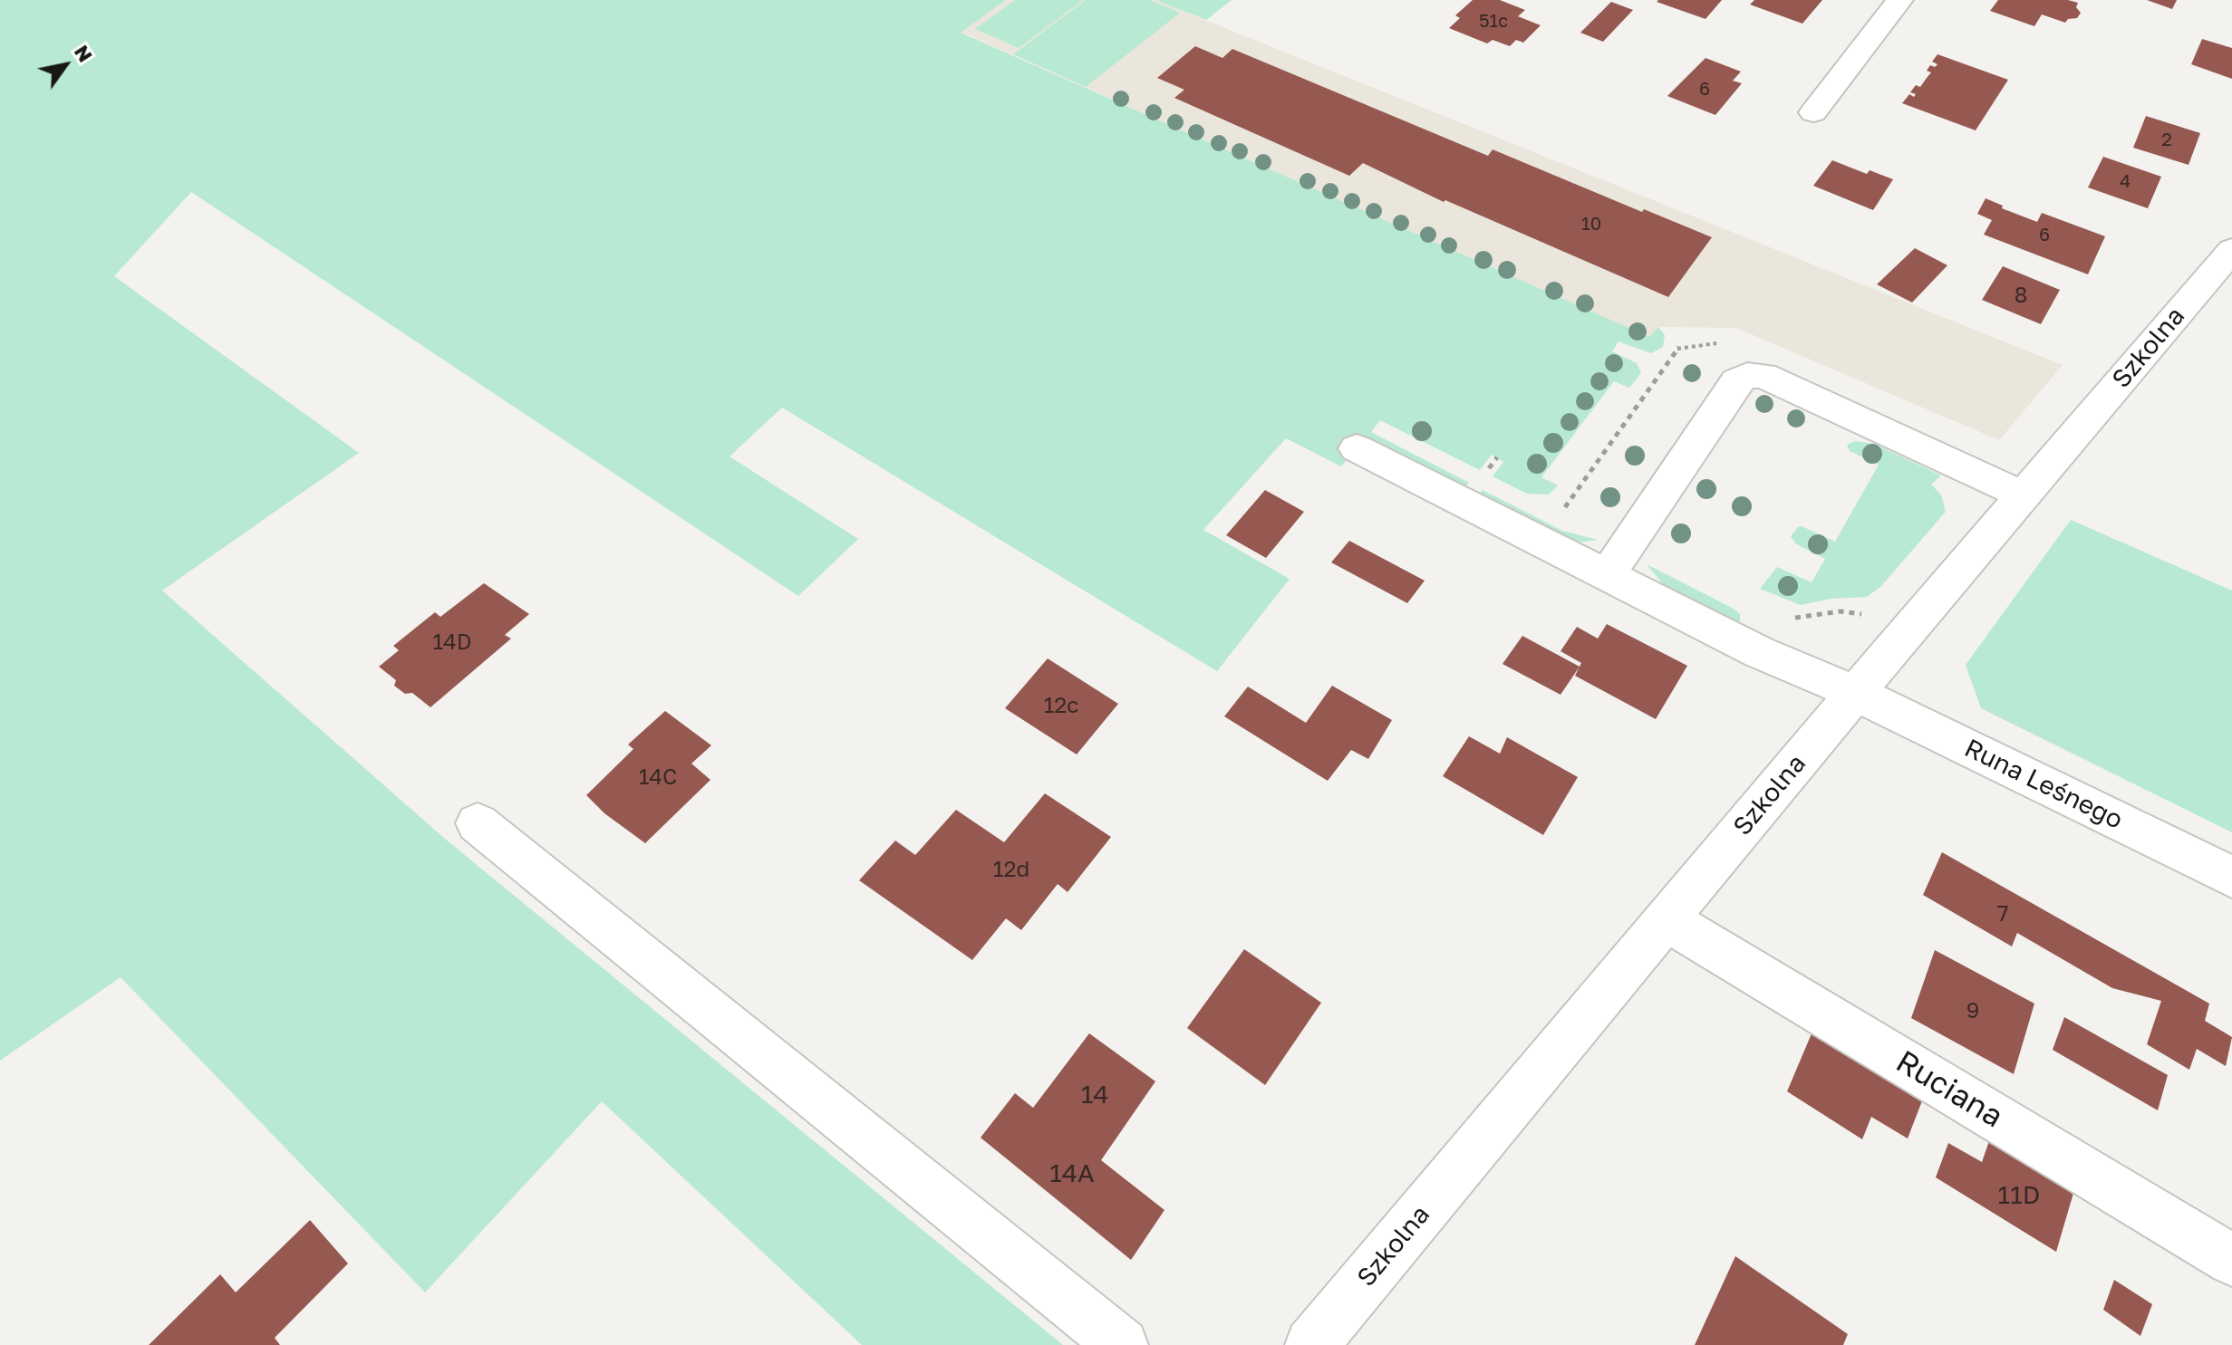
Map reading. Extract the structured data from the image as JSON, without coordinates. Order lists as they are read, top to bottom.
{
  "streets": {
    "street": ["Szkolna", "Runa Leśnego", "Ruciana"]
  },
  "crossings": [
    ["Szkolna", "Runa Leśnego"],
    ["Szkolna", "Ruciana"]
  ],
  "house_numbers": [
    "51c",
    "6",
    "2",
    "4",
    "10",
    "6",
    "8",
    "14D",
    "12c",
    "14C",
    "12d",
    "7",
    "9",
    "14",
    "14A",
    "11D"
  ],
  "north": "top right"
}
